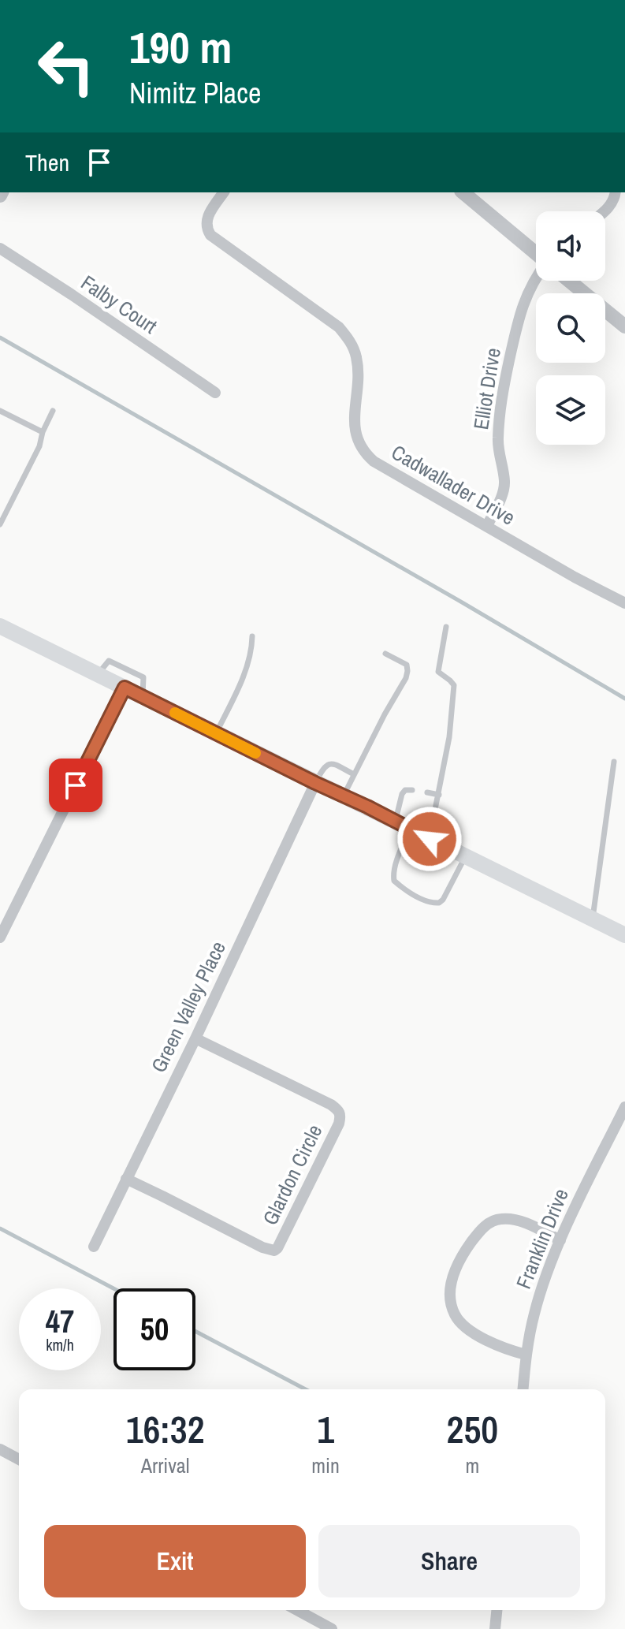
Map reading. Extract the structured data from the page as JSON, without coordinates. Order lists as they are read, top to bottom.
{
  "streets": {
    "street": [
      "Falby Court",
      "Elliot Drive",
      "Cadwallader Drive",
      "Green Valley Place",
      "Glardon Circle",
      "Franklin Drive"
    ]
  },
  "crossings": [
    ["Elliot Drive", "Cadwallader Drive"],
    ["Green Valley Place", "Glardon Circle"]
  ],
  "page": {
    "turn": ["190 m", "Nimitz Place"],
    "then": "Then",
    "speed": "47 km/h",
    "limit": "50",
    "eta": [
      "16:32",
      "Arrival",
      "1",
      "min",
      "250",
      "m"
    ],
    "buttons": ["Exit", "Share"]
  }
}
